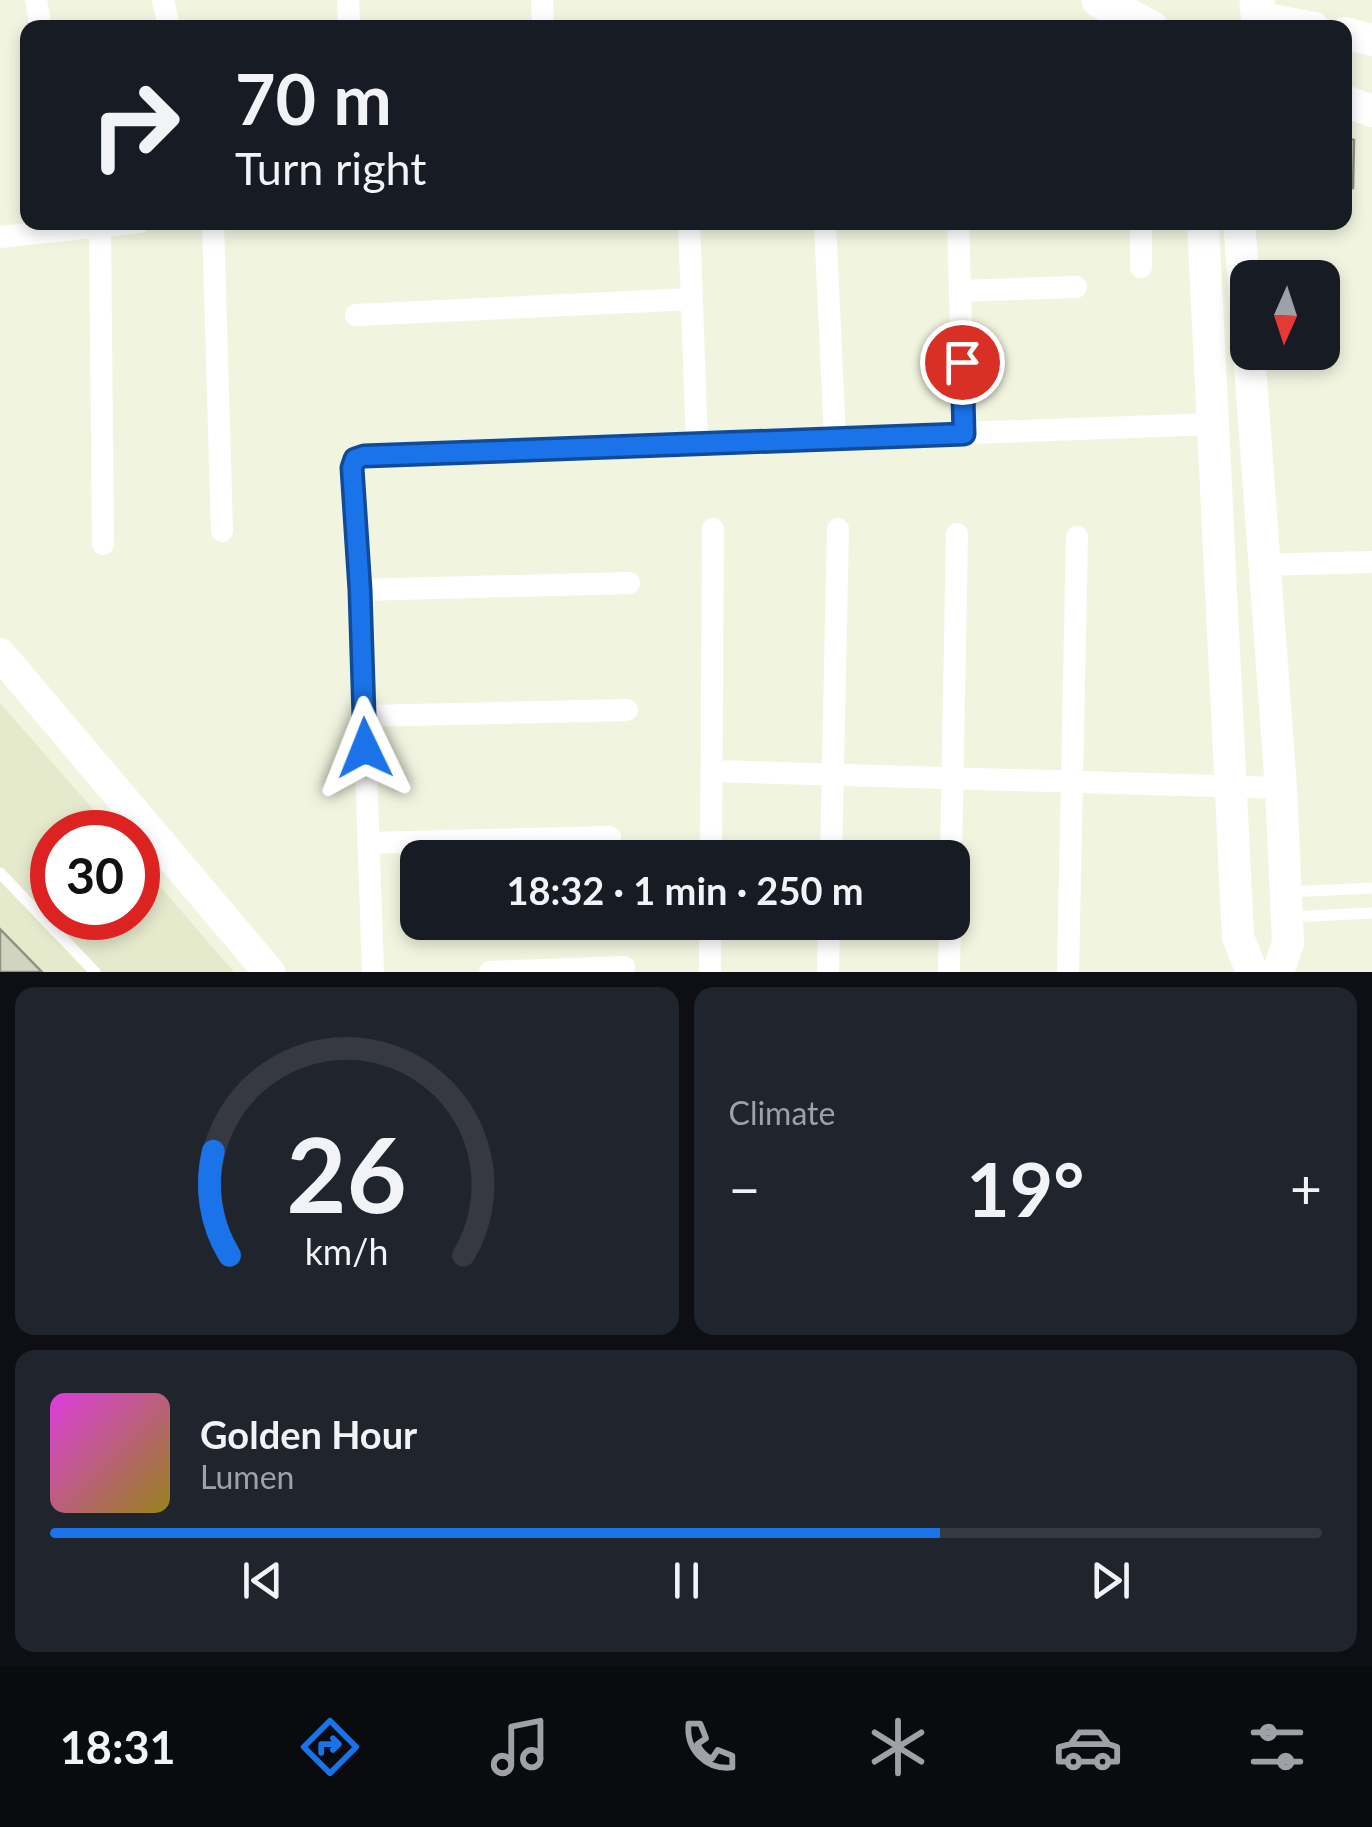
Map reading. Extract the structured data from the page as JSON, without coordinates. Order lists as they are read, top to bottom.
{
  "north": "bottom",
  "page": {
    "turn": ["70 m", "Turn right"],
    "limit": "30",
    "trip": "18:32 · 1 min · 250 m",
    "tile": "Climate",
    "heat": ["−", "19°", "+"],
    "song": ["Golden Hour", "Lumen"],
    "tabs": "18:31",
    "gauge": ["26", "km/h"]
  }
}
